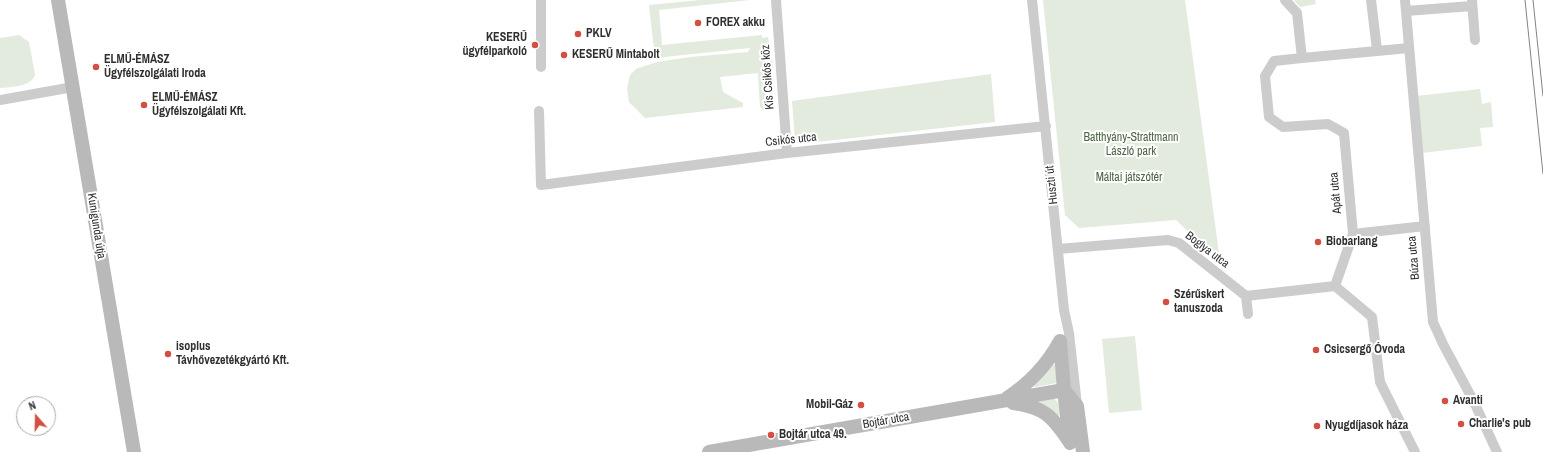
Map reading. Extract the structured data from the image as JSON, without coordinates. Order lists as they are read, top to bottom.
{
  "streets": {
    "street": [
      "Kis Csikós köz",
      "Csikós utca",
      "Huszti út",
      "Apát utca",
      "Kunigunda útja",
      "Boglya utca",
      "Búza utca",
      "Bojtár utca"
    ]
  },
  "crossings": [
    ["Kis Csikós köz", "Csikós utca"],
    ["Csikós utca", "Huszti út"],
    ["Huszti út", "Boglya utca"],
    ["Huszti út", "Bojtár utca"]
  ],
  "parks": ["Batthyány-Strattmann László park", "Máltai játszótér"],
  "places": [
    "FOREX akku",
    "PKLV",
    "KESERŰ ügyfélparkoló",
    "KESERŰ Mintabolt",
    "ELMŰ-ÉMÁSZ Ügyfélszolgálati Iroda",
    "ELMŰ-ÉMÁSZ Ügyfélszolgálati Kft.",
    "Biobarlang",
    "Szérűskert tanuszoda",
    "Csicsergő Óvoda",
    "isoplus Távhővezetékgyártó Kft.",
    "Avanti",
    "Mobil-Gáz",
    "Charlie's pub",
    "Nyugdíjasok háza",
    "Bojtár utca 49."
  ],
  "north": "top"
}
